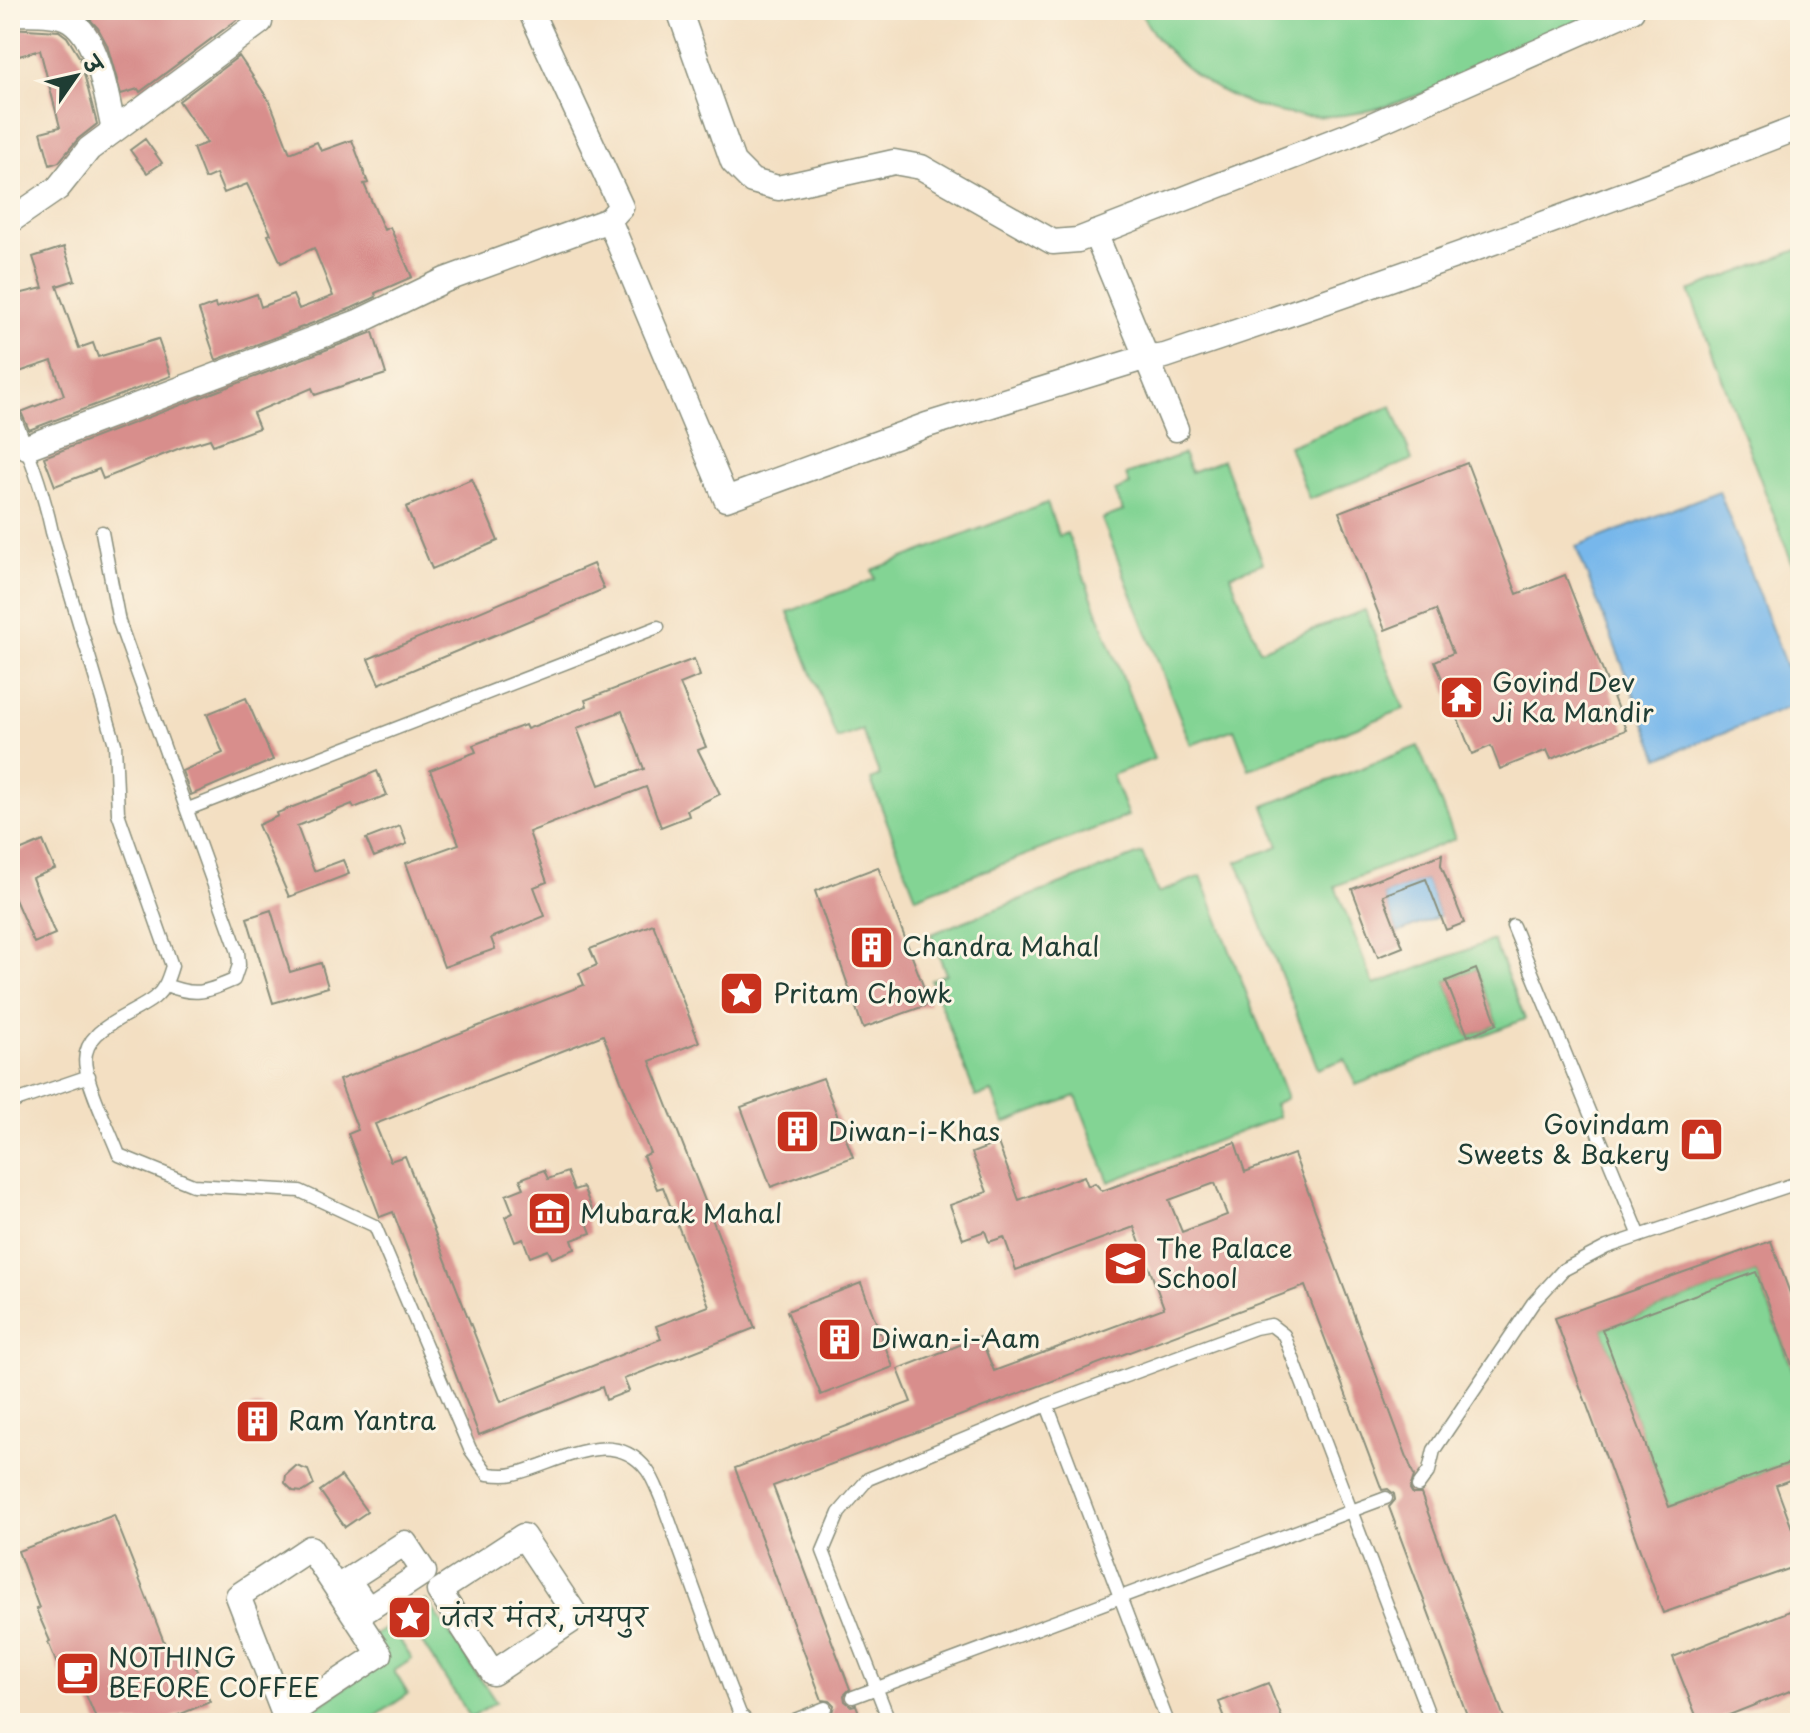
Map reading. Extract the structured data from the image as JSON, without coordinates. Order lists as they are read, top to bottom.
{
  "places": {
    "temple": ["Govind Dev Ji Ka Mandir"],
    "building": [
      "Chandra Mahal",
      "Diwan-i-Khas",
      "Diwan-i-Aam",
      "Ram Yantra"
    ],
    "place": ["Pritam Chowk", "जंतर मंतर, जयपुर"],
    "shop": ["Govindam Sweets & Bakery"],
    "museum": ["Mubarak Mahal"],
    "school or university": ["The Palace School"],
    "cafe": ["NOTHING BEFORE COFFEE"]
  },
  "north": "top right"
}
